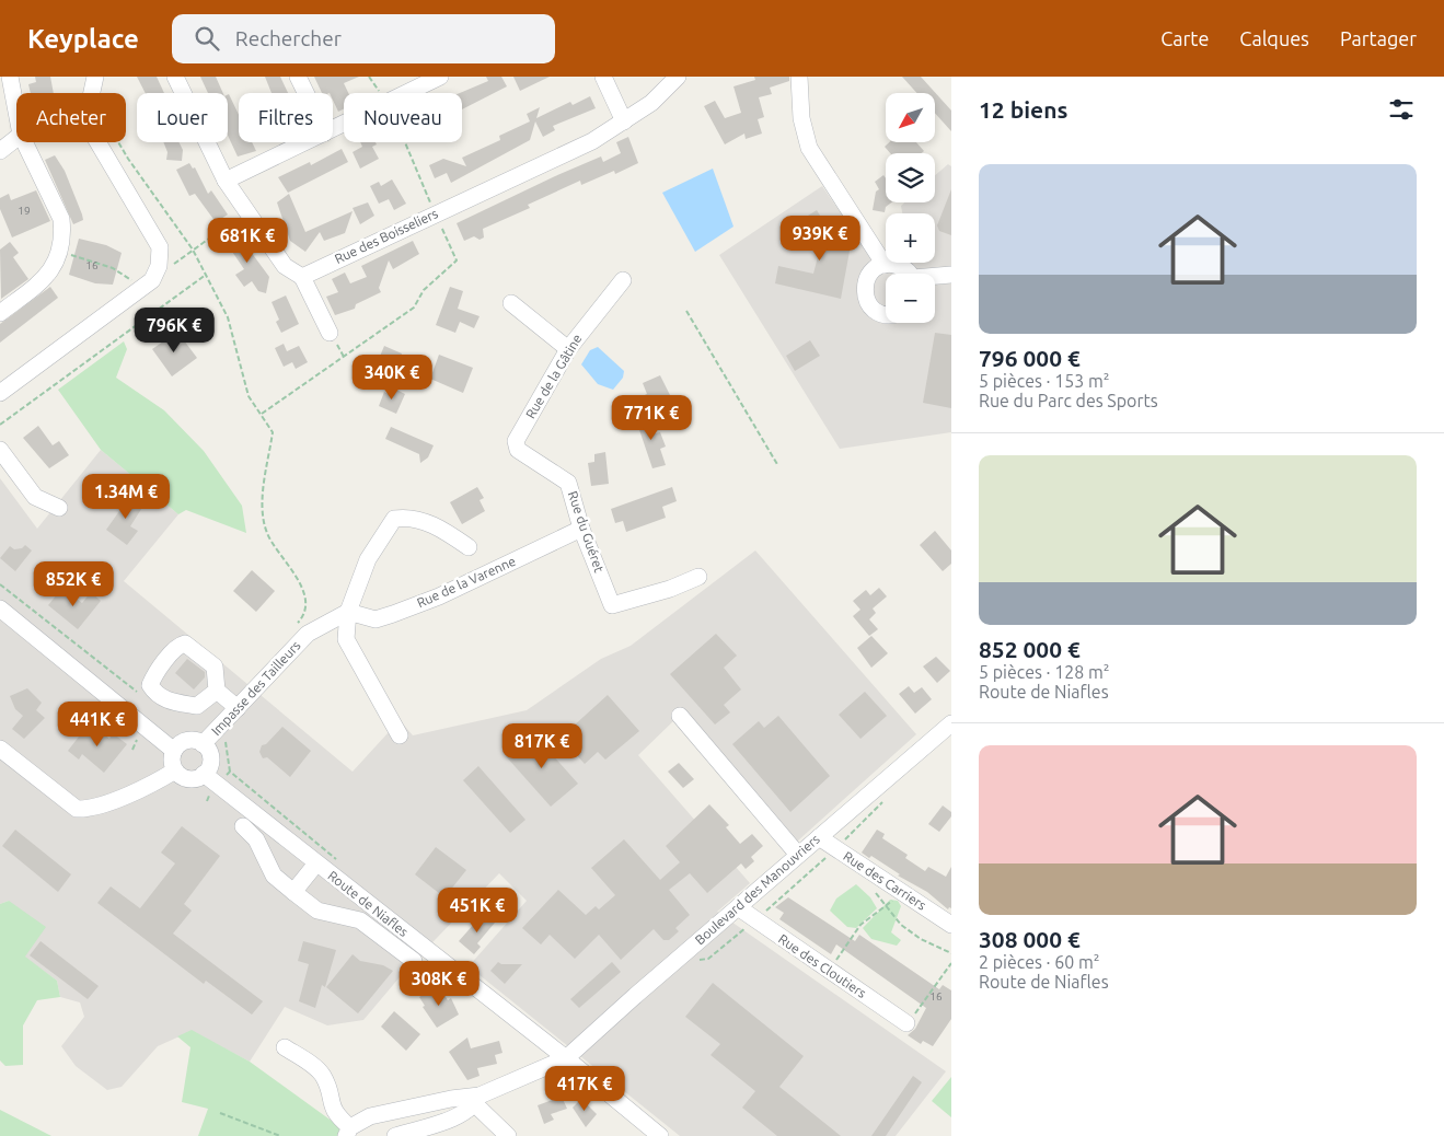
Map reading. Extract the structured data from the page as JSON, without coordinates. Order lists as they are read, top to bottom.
{
  "streets": {
    "street": [
      "Rue des Boisseliers",
      "Rue de la Gâtine",
      "Rue du Guéret",
      "Rue de la Varenne",
      "Impasse des Tailleurs",
      "Rue des Carriers",
      "Boulevard des Manouvriers",
      "Route de Niafles",
      "Rue des Cloutiers"
    ]
  },
  "crossings": [
    ["Rue de la Gâtine", "Rue du Guéret"],
    ["Rue du Guéret", "Rue de la Varenne"],
    ["Rue de la Varenne", "Impasse des Tailleurs"],
    ["Impasse des Tailleurs", "Route de Niafles"],
    ["Rue des Carriers", "Boulevard des Manouvriers"],
    ["Boulevard des Manouvriers", "Route de Niafles"],
    ["Boulevard des Manouvriers", "Rue des Cloutiers"]
  ],
  "house_numbers": ["19", "16", "16"],
  "north": "bottom left",
  "page": {
    "header": "Keyplace",
    "search": "Rechercher",
    "nav": ["Carte", "Calques", "Partager"],
    "heading": "12 biens",
    "map_buttons": ["+", "−"],
    "chip": [
      "Acheter",
      "Louer",
      "Filtres",
      "Nouveau"
    ],
    "list": [
      {
        "name": "796 000 €",
        "note": "5 pièces · 153 m² · Rue du Parc des Sports"
      },
      {
        "name": "852 000 €",
        "note": "5 pièces · 128 m² · Route de Niafles"
      },
      {
        "name": "308 000 €",
        "note": "2 pièces · 60 m² · Route de Niafles"
      }
    ],
    "price": [
      "939K €",
      "681K €",
      "796K €",
      "340K €",
      "771K €",
      "1.34M €",
      "852K €",
      "441K €",
      "817K €",
      "451K €",
      "308K €",
      "417K €"
    ]
  }
}
